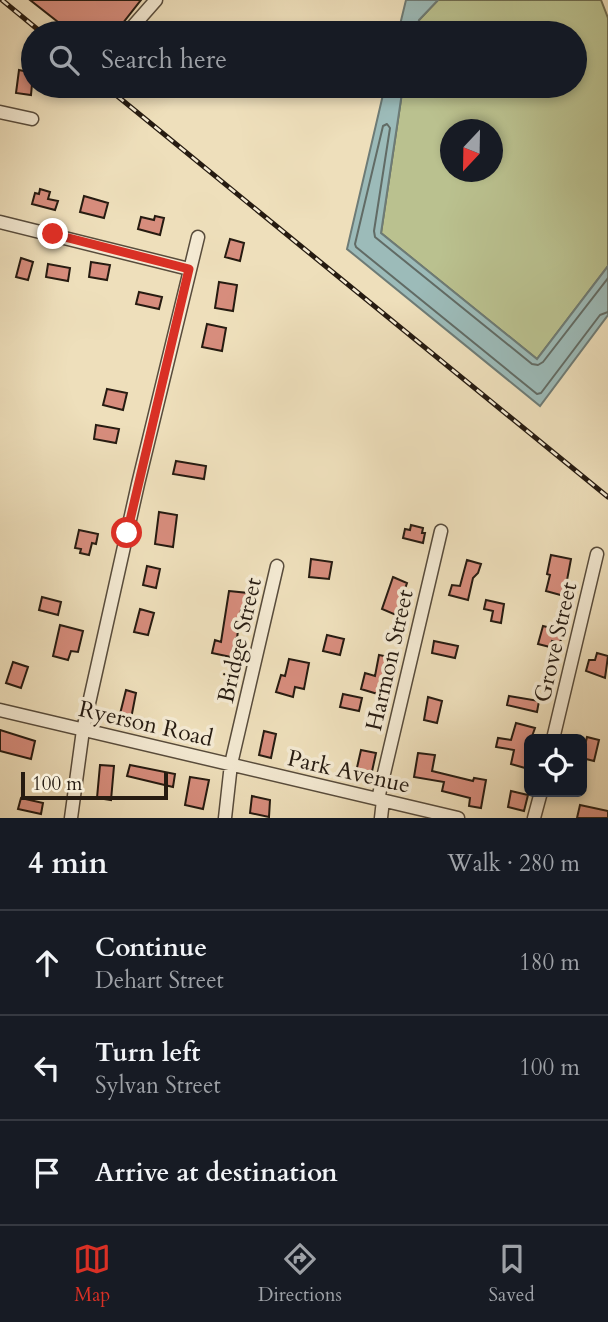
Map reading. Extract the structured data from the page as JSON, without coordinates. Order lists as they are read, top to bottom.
{
  "streets": {
    "street": [
      "Bridge Street",
      "Grove Street",
      "Harmon Street",
      "Ryerson Road",
      "Park Avenue"
    ]
  },
  "crossings": [
    ["Bridge Street", "Ryerson Road"],
    ["Bridge Street", "Park Avenue"],
    ["Harmon Street", "Park Avenue"],
    ["Ryerson Road", "Park Avenue"]
  ],
  "scale_bar": "100 m",
  "north": "bottom",
  "page": {
    "search": "Search here",
    "scale": "100 m",
    "heading": ["4 min", "Walk · 280 m"],
    "list": [
      ["Continue", "Dehart Street", "180 m"],
      ["Turn left", "Sylvan Street", "100 m"],
      "Arrive at destination"
    ],
    "nav": ["Map", "Directions", "Saved"]
  }
}
